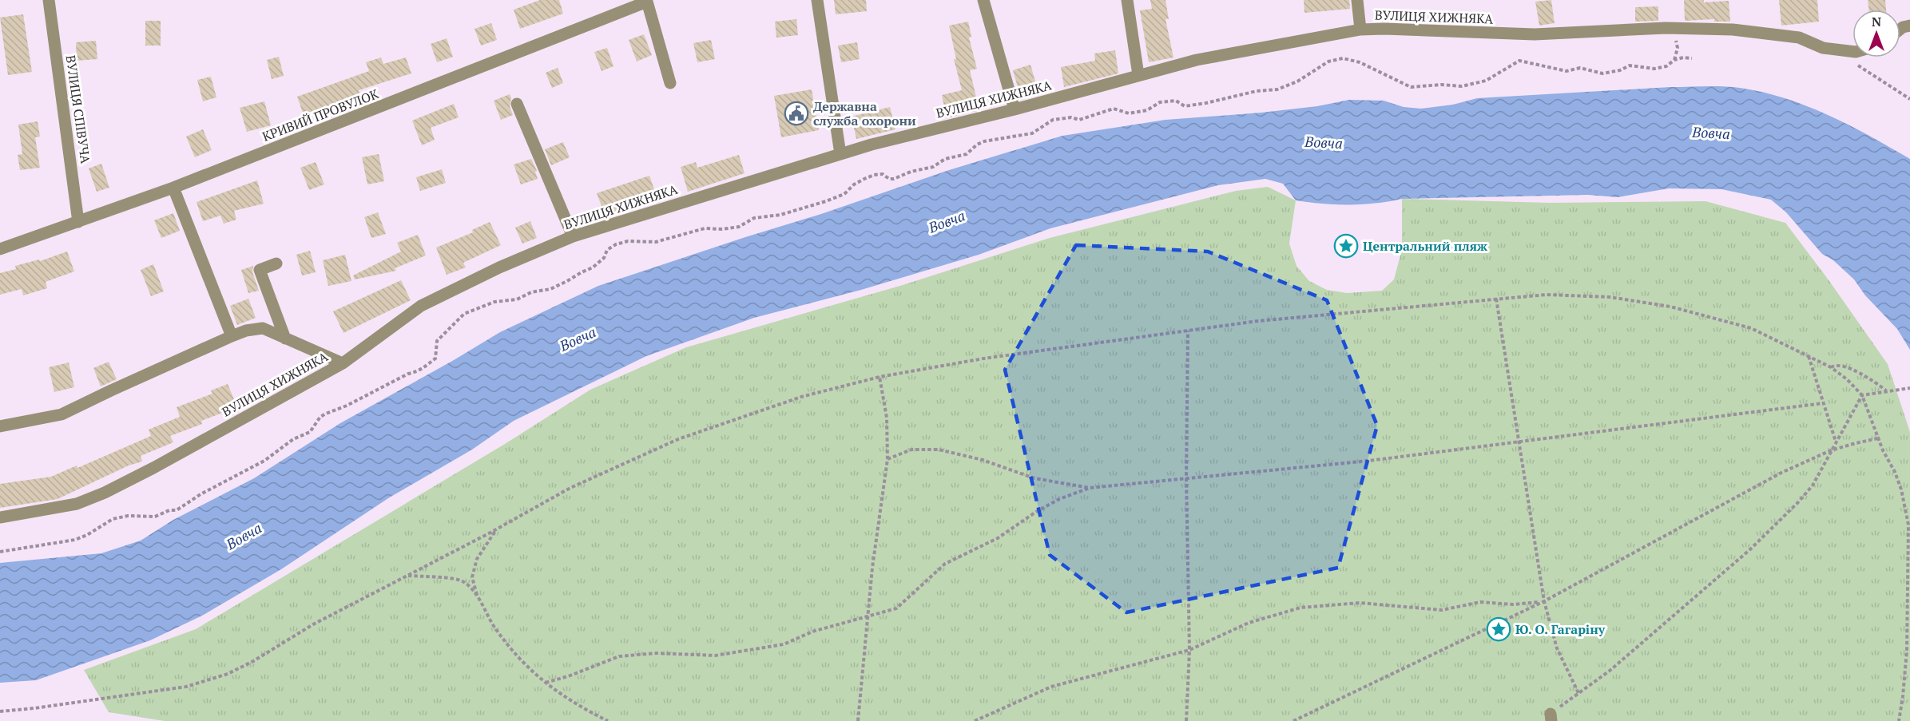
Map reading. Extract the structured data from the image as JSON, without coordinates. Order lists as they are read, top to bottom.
{
  "streets": {
    "street": ["ВУЛИЦЯ ХИЖНЯКА", "ВУЛИЦЯ СПІВУЧА", "КРИВИЙ ПРОВУЛОК"]
  },
  "crossings": [
    ["ВУЛИЦЯ СПІВУЧА", "КРИВИЙ ПРОВУЛОК"]
  ],
  "water": ["Вовча"],
  "places": {
    "public building": ["Державна служба охорони"],
    "place": ["Центральний пляж", "Ю. О. Гагаріну"]
  },
  "north": "top"
}
